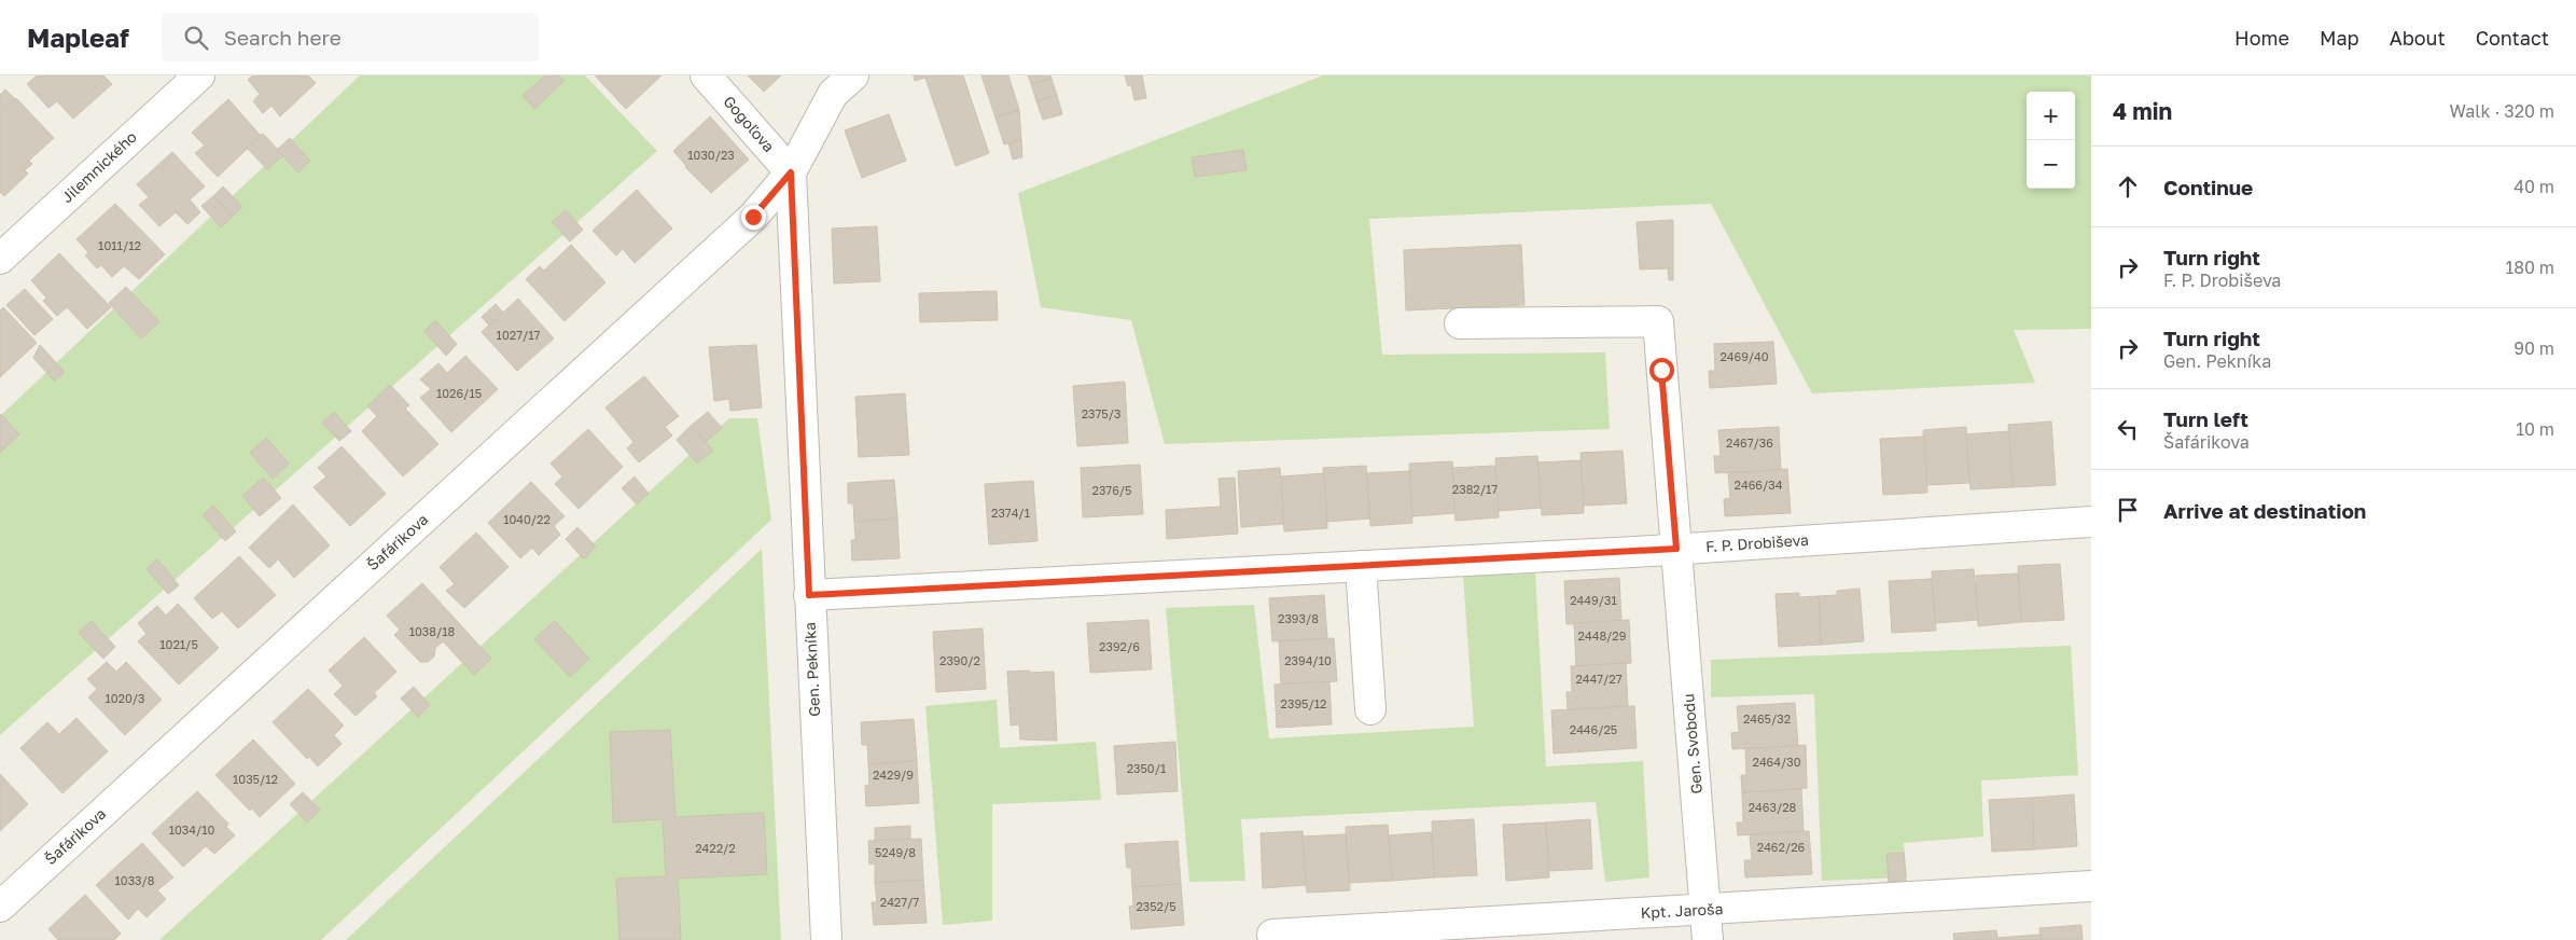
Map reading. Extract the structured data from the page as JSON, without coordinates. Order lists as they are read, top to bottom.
{
  "streets": {
    "street": [
      "Gogoľova",
      "Jilemnického",
      "Šafárikova",
      "F. P. Drobiševa",
      "Gen. Pekníka",
      "Gen. Svobodu",
      "Kpt. Jaroša"
    ]
  },
  "crossings": [
    ["Gogoľova", "Šafárikova"],
    ["Gogoľova", "Gen. Pekníka"],
    ["Šafárikova", "Gen. Pekníka"],
    ["F. P. Drobiševa", "Gen. Pekníka"],
    ["F. P. Drobiševa", "Gen. Svobodu"],
    ["Gen. Svobodu", "Kpt. Jaroša"]
  ],
  "house_numbers": [
    "1030/23",
    "1011/12",
    "1027/17",
    "2469/40",
    "1026/15",
    "2375/3",
    "2467/36",
    "2466/34",
    "2382/17",
    "2376/5",
    "2374/1",
    "1040/22",
    "2449/31",
    "2393/8",
    "1038/18",
    "2448/29",
    "1021/5",
    "2392/6",
    "2390/2",
    "2394/10",
    "2447/27",
    "1020/3",
    "2395/12",
    "2465/32",
    "2446/25",
    "2464/30",
    "2350/1",
    "2429/9",
    "1035/12",
    "2463/28",
    "1034/10",
    "2462/26",
    "2422/2",
    "5249/8",
    "1033/8",
    "2427/7",
    "2352/5"
  ],
  "page": {
    "header": "Mapleaf",
    "search": "Search here",
    "nav": [
      "Home",
      "Map",
      "About",
      "Contact"
    ],
    "heading": ["4 min", "Walk · 320 m"],
    "map_buttons": ["+", "−"],
    "list": [
      ["Continue", "40 m"],
      ["Turn right", "F. P. Drobiševa", "180 m"],
      ["Turn right", "Gen. Pekníka", "90 m"],
      ["Turn left", "Šafárikova", "10 m"],
      "Arrive at destination"
    ]
  }
}
